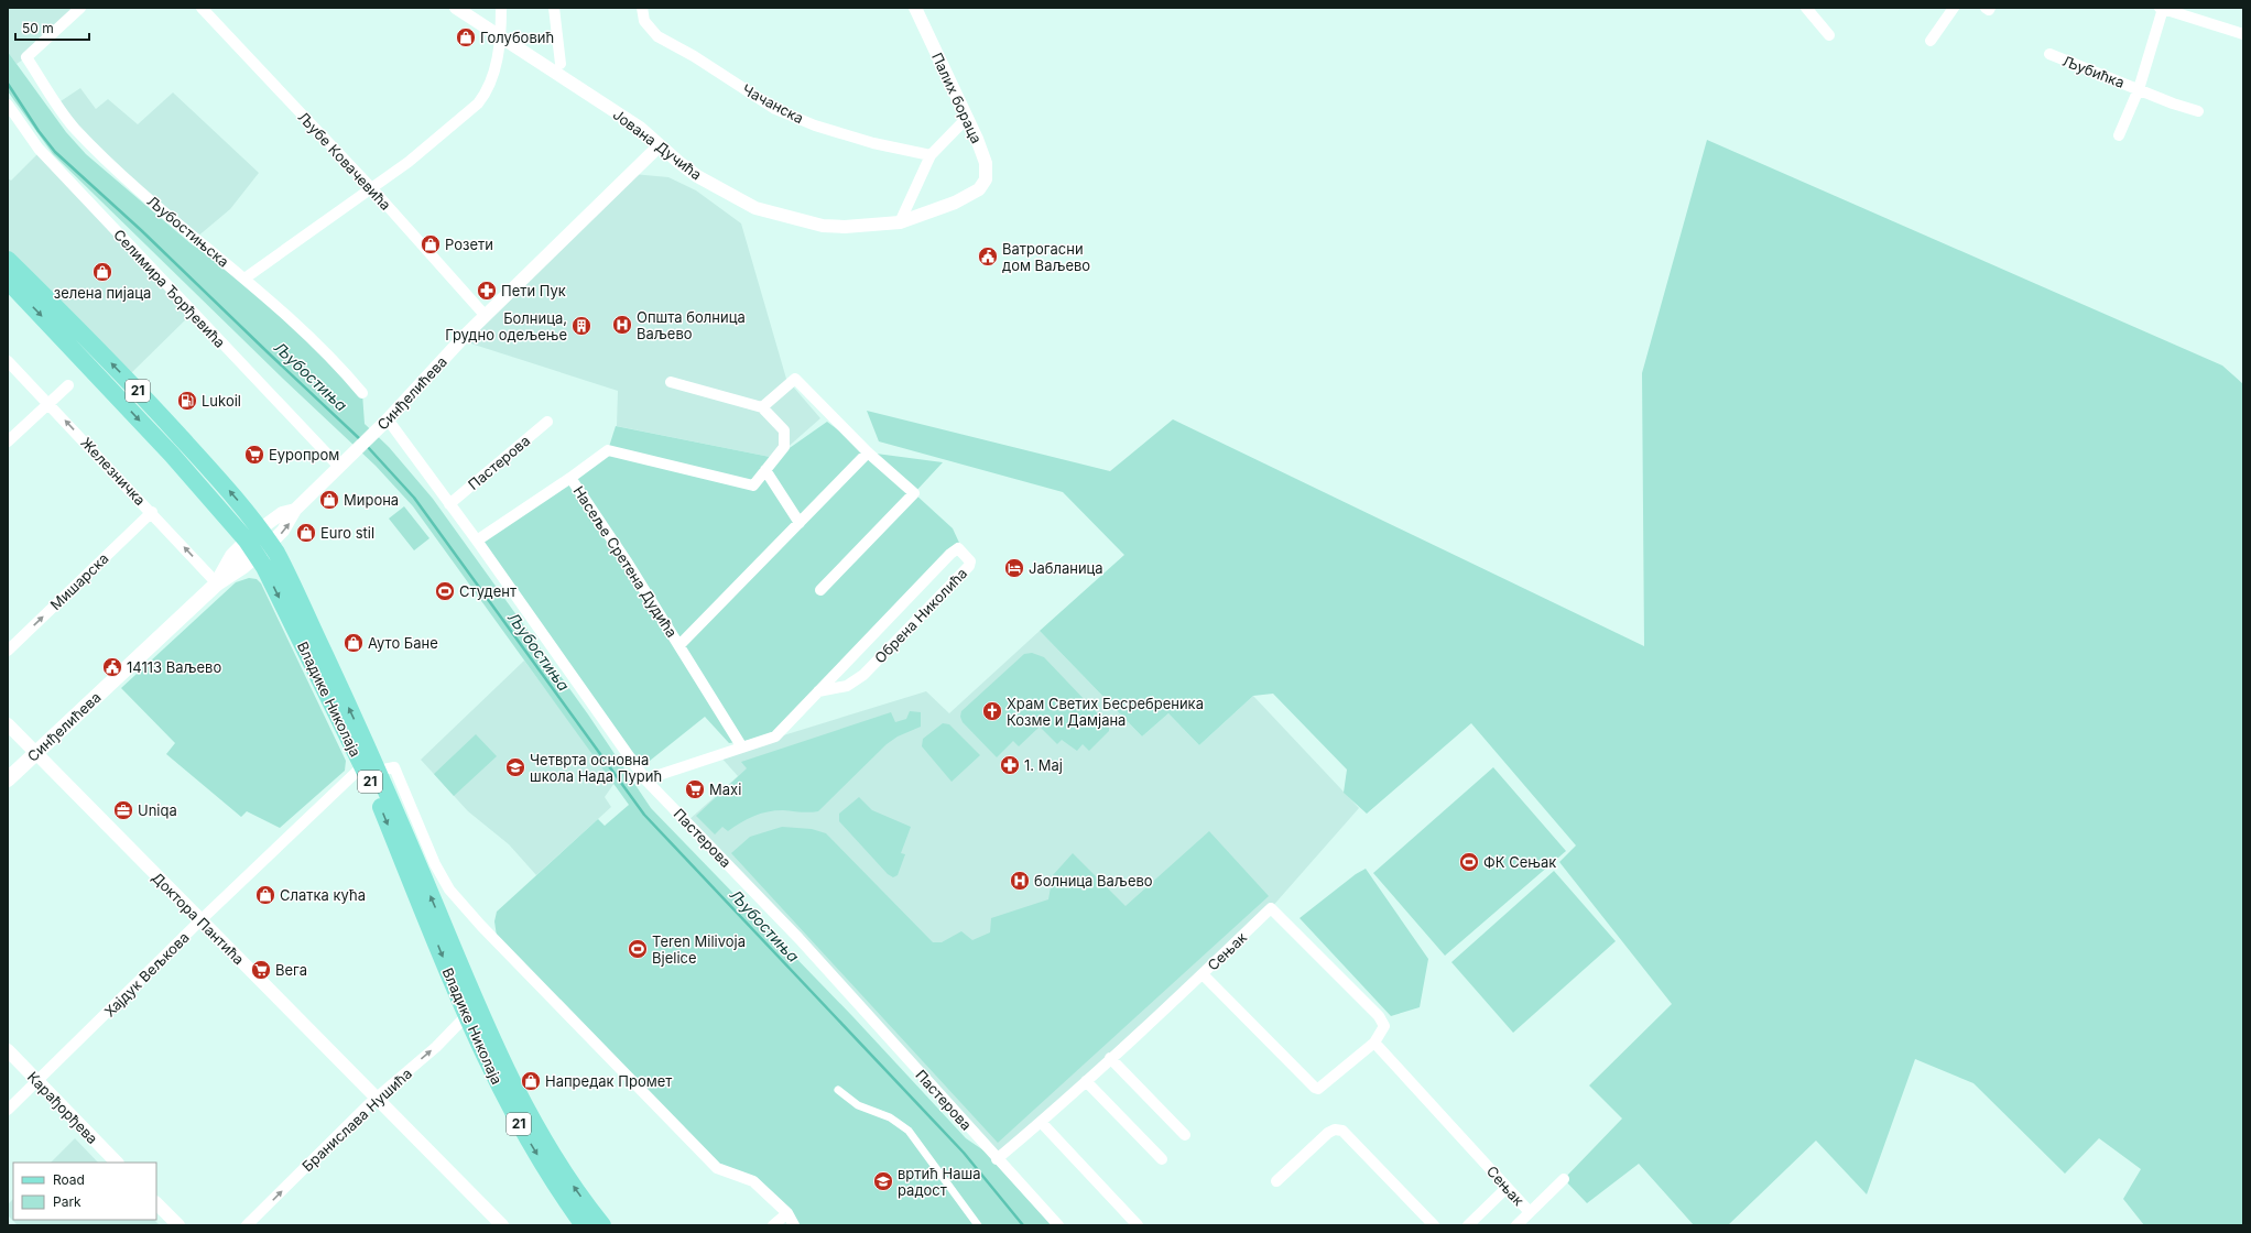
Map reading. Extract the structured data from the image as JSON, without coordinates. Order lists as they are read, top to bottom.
{
  "streets": {
    "main road": ["21", "Синђелићева", "Владике Николаја"],
    "street": [
      "Љубићка",
      "Палих бораца",
      "Чачанска",
      "Јована Дучића",
      "Љубе Ковачевића",
      "Љубостињска",
      "Селимира Ђорђевића",
      "Пастерова",
      "Железничка",
      "Насеље Сретена Дудића",
      "Мишарска",
      "Обрена Николића",
      "Доктора Пантића",
      "Сењак",
      "Хајдук Вељкова",
      "Карађорђева",
      "Бранислава Нушића"
    ]
  },
  "crossings": [
    ["Палих бораца", "Јована Дучића"],
    ["Јована Дучића", "Синђелићева"],
    ["Љубе Ковачевића", "Синђелићева"],
    ["Селимира Ђорђевића", "Синђелићева"],
    ["21", "Синђелићева"],
    ["21", "Владике Николаја"],
    ["Синђелићева", "Пастерова"],
    ["Синђелићева", "Железничка"],
    ["Синђелићева", "Владике Николаја"],
    ["Синђелићева", "Доктора Пантића"],
    ["Пастерова", "Насеље Сретена Дудића"],
    ["Пастерова", "Обрена Николића"],
    ["Железничка", "Мишарска"],
    ["Насеље Сретена Дудића", "Обрена Николића"],
    ["Владике Николаја", "Хајдук Вељкова"],
    ["Владике Николаја", "Бранислава Нушића"],
    ["Доктора Пантића", "Хајдук Вељкова"],
    ["Доктора Пантића", "Бранислава Нушића"],
    ["Хајдук Вељкова", "Карађорђева"]
  ],
  "one_way": ["Железничка", "Мишарска", "Бранислава Нушића"],
  "water": ["Љубостиња"],
  "places": {
    "shop": [
      "Голубовић",
      "Розети",
      "зелена пијаца",
      "Мирона",
      "Euro stil",
      "Ауто Бане",
      "Слатка кућа",
      "Напредак Промет"
    ],
    "public building": ["Ватрогасни дом Ваљево", "14113 Ваљево"],
    "pharmacy": ["Пети Пук", "1. Мај"],
    "hospital": ["Општа болница Ваљево", "болница Ваљево"],
    "building": ["Болница, Грудно одељење"],
    "fuel station": ["Lukoil"],
    "supermarket": ["Еуропром", "Maxi", "Вега"],
    "hotel": ["Јабланица"],
    "sports": ["Студент", "ФК Сењак", "Teren Milivoja Bjelice"],
    "church": ["Храм Светих Бесребреника Козме и Дамјана"],
    "school or university": ["Четврта основна школа Нада Пурић", "вртић Наша радост"],
    "office": ["Uniqa"]
  },
  "legend": ["Road", "Park"],
  "scale_bar": "50 m"
}
